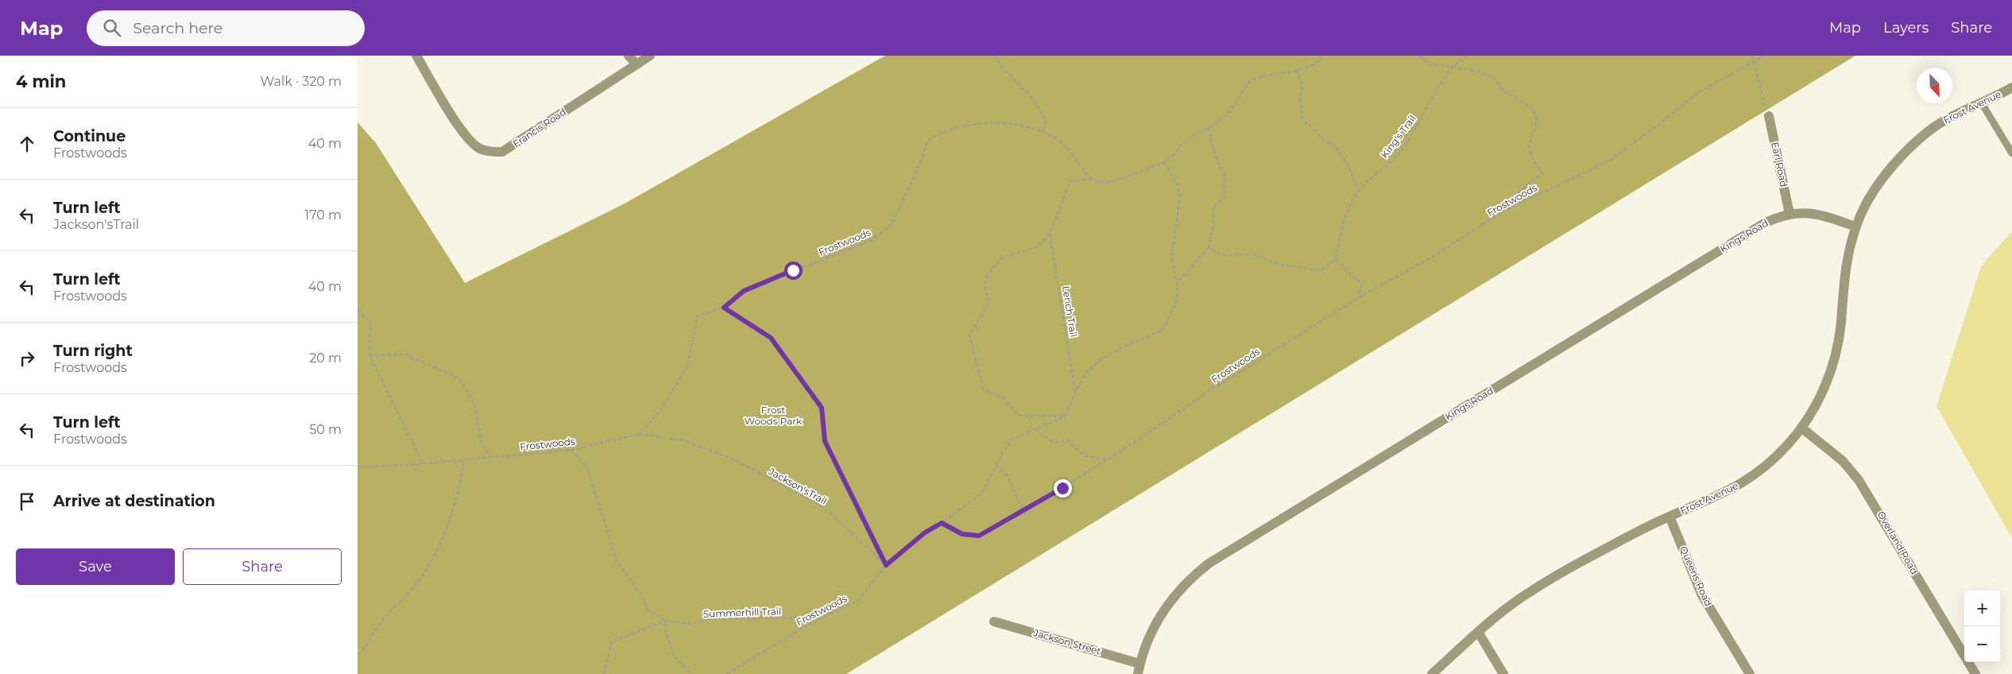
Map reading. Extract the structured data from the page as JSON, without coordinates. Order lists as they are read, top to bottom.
{
  "streets": {
    "street": [
      "Frost Avenue",
      "Francis Road",
      "Earl Road",
      "Kings Road",
      "Overland Road",
      "Queens Road",
      "Jackson Street"
    ],
    "path": [
      "King's Trail",
      "Frostwoods",
      "Lench Trail",
      "Jackson'sTrail",
      "Summerhill Trail"
    ]
  },
  "crossings": [
    ["Frost Avenue", "Kings Road"],
    ["Frost Avenue", "Overland Road"],
    ["Frost Avenue", "Queens Road"],
    ["Earl Road", "Kings Road"],
    ["Frostwoods", "Jackson'sTrail"],
    ["Frostwoods", "Summerhill Trail"],
    ["Kings Road", "Jackson Street"]
  ],
  "parks": ["Frost Woods Park"],
  "north": "bottom right",
  "page": {
    "header": "Map",
    "search": "Search here",
    "nav": ["Map", "Layers", "Share"],
    "heading": ["4 min", "Walk · 320 m"],
    "list": [
      ["Continue", "Frostwoods", "40 m"],
      ["Turn left", "Jackson'sTrail", "170 m"],
      ["Turn left", "Frostwoods", "40 m"],
      ["Turn right", "Frostwoods", "20 m"],
      ["Turn left", "Frostwoods", "50 m"],
      "Arrive at destination"
    ],
    "buttons": ["Save", "Share"],
    "map_buttons": ["+", "−"]
  }
}
